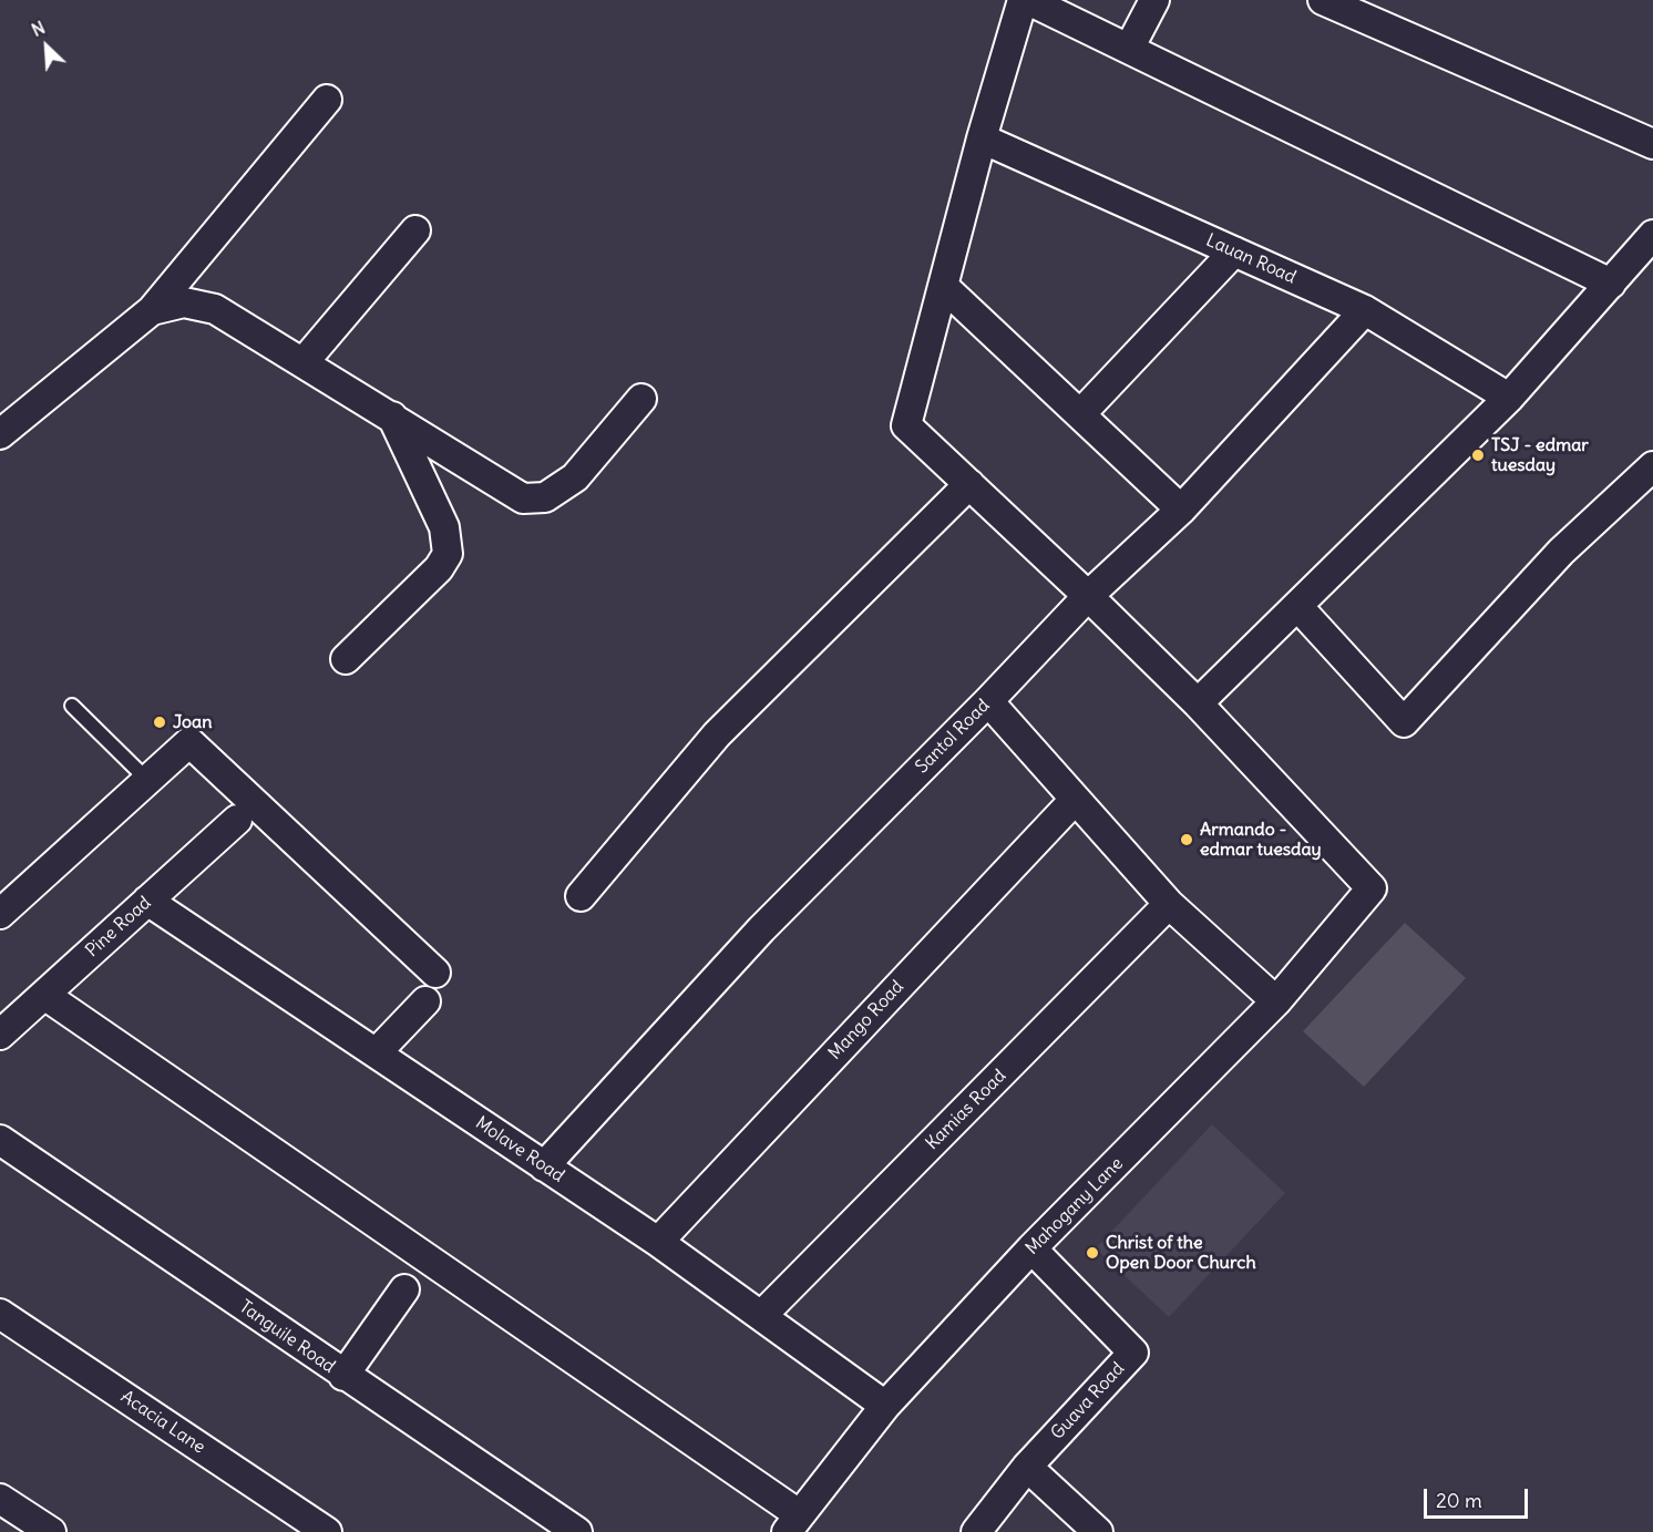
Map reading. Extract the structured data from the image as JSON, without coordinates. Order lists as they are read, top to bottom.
{
  "streets": {
    "street": [
      "Lauan Road",
      "Santol Road",
      "Pine Road",
      "Mango Road",
      "Kamias Road",
      "Molave Road",
      "Mahogany Lane",
      "Tanguile Road",
      "Guava Road",
      "Acacia Lane"
    ]
  },
  "crossings": [
    ["Lauan Road", "Santol Road"],
    ["Santol Road", "Molave Road"],
    ["Pine Road", "Molave Road"],
    ["Mango Road", "Molave Road"],
    ["Kamias Road", "Molave Road"],
    ["Molave Road", "Mahogany Lane"],
    ["Mahogany Lane", "Guava Road"]
  ],
  "places": [
    "TSJ - edmar tuesday",
    "Joan",
    "Armando - edmar tuesday",
    "Christ of the Open Door Church"
  ],
  "scale_bar": "20 m",
  "north": "top left"
}
